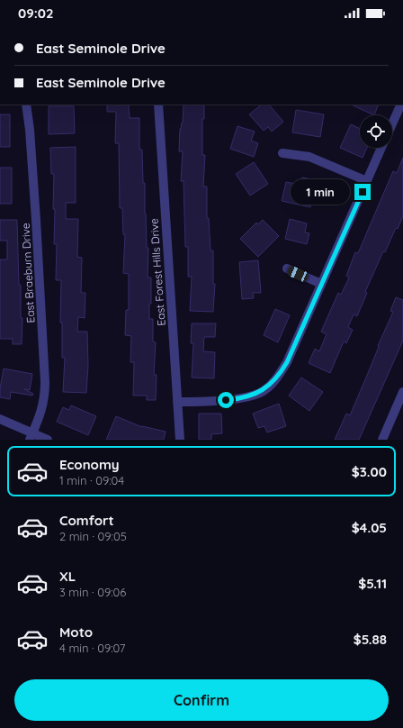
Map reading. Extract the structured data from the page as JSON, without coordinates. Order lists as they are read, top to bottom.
{
  "streets": {
    "street": ["East Forest Hills Drive", "East Braeburn Drive"]
  },
  "page": {
    "status": "09:02",
    "banner": ["East Seminole Drive", "East Seminole Drive"],
    "bubble": "1 min",
    "list": [
      {
        "name": "Economy",
        "note": "1 min · 09:04",
        "value": "$3.00"
      },
      {
        "name": "Comfort",
        "note": "2 min · 09:05",
        "value": "$4.05"
      },
      {
        "name": "XL",
        "note": "3 min · 09:06",
        "value": "$5.11"
      },
      {
        "name": "Moto",
        "note": "4 min · 09:07",
        "value": "$5.88"
      }
    ],
    "buttons": "Confirm"
  }
}
